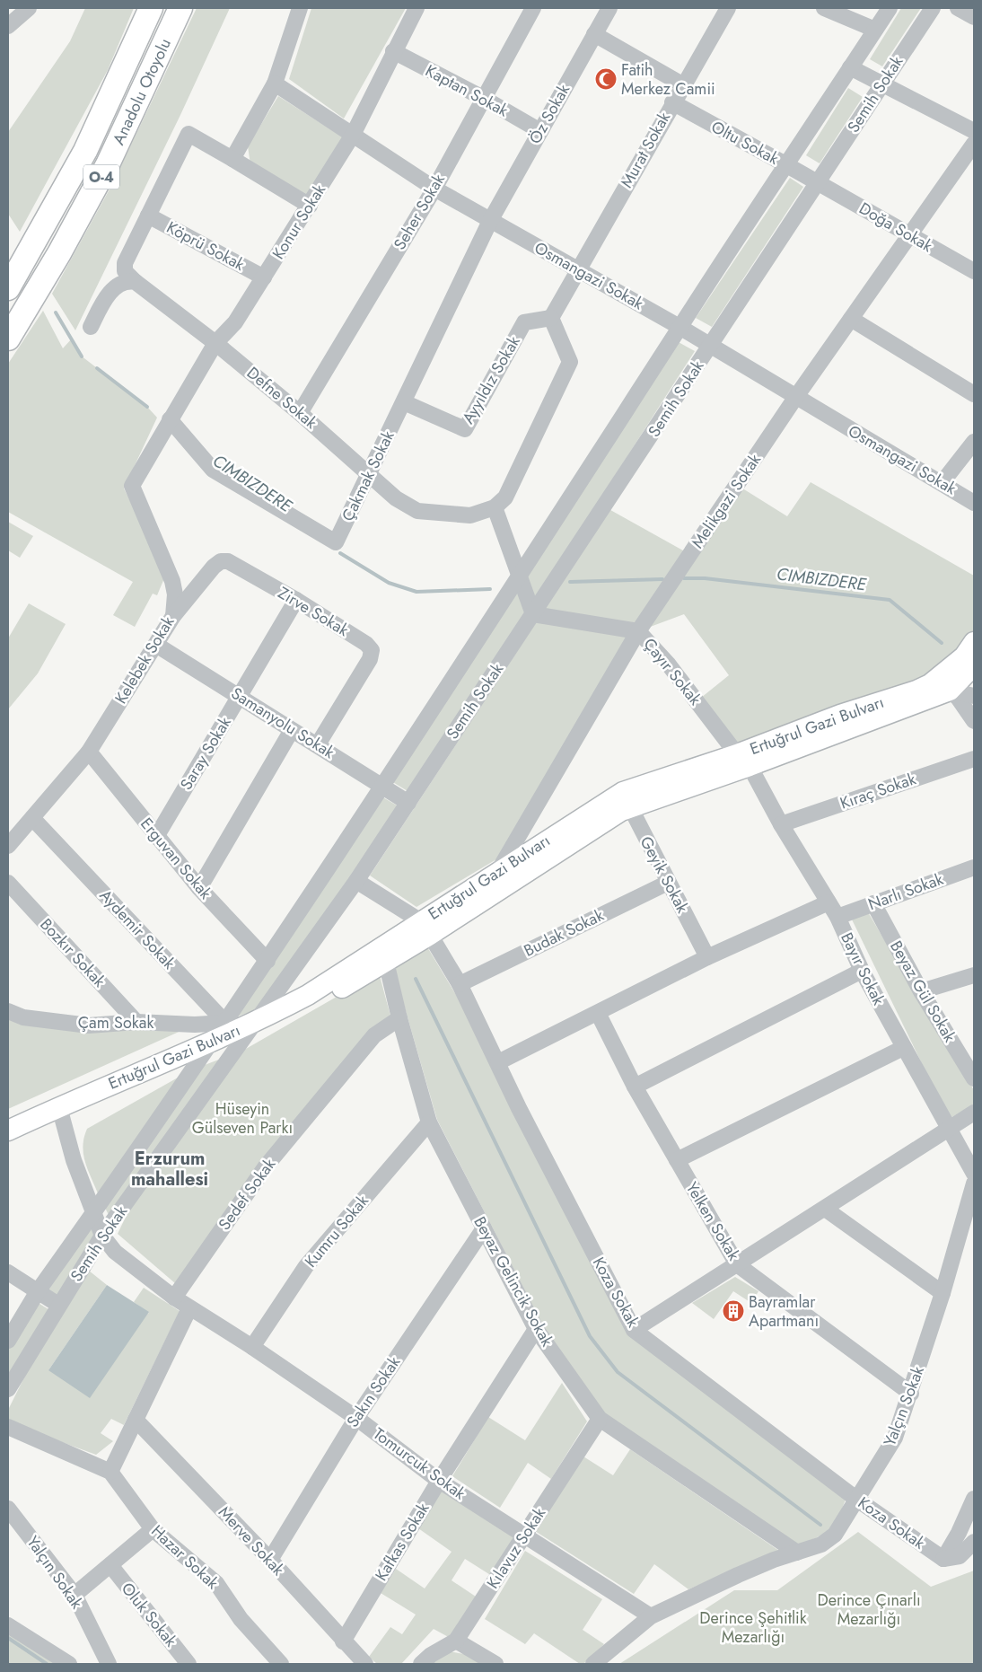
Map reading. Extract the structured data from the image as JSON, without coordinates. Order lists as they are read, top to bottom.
{
  "streets": {
    "highway": ["Anadolu Otoyolu", "O-4"],
    "main road": ["Ertuğrul Gazi Bulvarı"],
    "street": [
      "Kaptan Sokak",
      "Semih Sokak",
      "Öz Sokak",
      "Oltu Sokak",
      "Murat Sokak",
      "Seher Sokak",
      "Konur Sokak",
      "Doğa Sokak",
      "Köprü Sokak",
      "Osmangazi Sokak",
      "Ayyıldız Sokak",
      "Defne Sokak",
      "Çakmak Sokak",
      "Melikgazi Sokak",
      "Zirve Sokak",
      "Kelebek Sokak",
      "Çayır Sokak",
      "Samanyolu Sokak",
      "Saray Sokak",
      "Kıraç Sokak",
      "Erguvan Sokak",
      "Geyik Sokak",
      "Narlı Sokak",
      "Aydemir Sokak",
      "Budak Sokak",
      "Bozkır Sokak",
      "Bayır Sokak",
      "Beyaz Gül Sokak",
      "Çam Sokak",
      "Sedef Sokak",
      "Yelken Sokak",
      "Kumru Sokak",
      "Beyaz Gelincik Sokak",
      "Koza Sokak",
      "Sakın Sokak",
      "Yalçın Sokak",
      "Tomurcuk Sokak",
      "Merve Sokak",
      "Kafkas Sokak",
      "Kılavuz Sokak",
      "Hazar Sokak",
      "Oluk Sokak"
    ]
  },
  "crossings": [
    ["Kaptan Sokak", "Öz Sokak"],
    ["Kaptan Sokak", "Seher Sokak"],
    ["Kaptan Sokak", "Konur Sokak"],
    ["Semih Sokak", "Oltu Sokak"],
    ["Semih Sokak", "Doğa Sokak"],
    ["Semih Sokak", "Osmangazi Sokak"],
    ["Semih Sokak", "Çayır Sokak"],
    ["Semih Sokak", "Samanyolu Sokak"],
    ["Semih Sokak", "Ertuğrul Gazi Bulvarı"],
    ["Semih Sokak", "Erguvan Sokak"],
    ["Semih Sokak", "Aydemir Sokak"],
    ["Semih Sokak", "Çam Sokak"],
    ["Semih Sokak", "Tomurcuk Sokak"],
    ["Öz Sokak", "Osmangazi Sokak"],
    ["Öz Sokak", "Çakmak Sokak"],
    ["Oltu Sokak", "Murat Sokak"],
    ["Oltu Sokak", "Doğa Sokak"],
    ["Murat Sokak", "Osmangazi Sokak"],
    ["Murat Sokak", "Ayyıldız Sokak"],
    ["Seher Sokak", "Osmangazi Sokak"],
    ["Seher Sokak", "Defne Sokak"],
    ["Konur Sokak", "Köprü Sokak"],
    ["Konur Sokak", "Osmangazi Sokak"],
    ["Konur Sokak", "Defne Sokak"],
    ["Konur Sokak", "Çakmak Sokak"],
    ["Konur Sokak", "Kelebek Sokak"],
    ["Doğa Sokak", "Melikgazi Sokak"],
    ["Köprü Sokak", "Defne Sokak"],
    ["Osmangazi Sokak", "Çakmak Sokak"],
    ["Osmangazi Sokak", "Melikgazi Sokak"],
    ["Ayyıldız Sokak", "Çakmak Sokak"],
    ["Defne Sokak", "Çakmak Sokak"],
    ["Çakmak Sokak", "Kelebek Sokak"],
    ["Melikgazi Sokak", "Çayır Sokak"],
    ["Melikgazi Sokak", "Ertuğrul Gazi Bulvarı"],
    ["Zirve Sokak", "Kelebek Sokak"],
    ["Zirve Sokak", "Samanyolu Sokak"],
    ["Zirve Sokak", "Saray Sokak"],
    ["Kelebek Sokak", "Samanyolu Sokak"],
    ["Kelebek Sokak", "Erguvan Sokak"],
    ["Kelebek Sokak", "Aydemir Sokak"],
    ["Çayır Sokak", "Ertuğrul Gazi Bulvarı"],
    ["Çayır Sokak", "Bayır Sokak"],
    ["Samanyolu Sokak", "Saray Sokak"],
    ["Ertuğrul Gazi Bulvarı", "Geyik Sokak"],
    ["Ertuğrul Gazi Bulvarı", "Aydemir Sokak"],
    ["Ertuğrul Gazi Bulvarı", "Bayır Sokak"],
    ["Ertuğrul Gazi Bulvarı", "Çam Sokak"],
    ["Ertuğrul Gazi Bulvarı", "Beyaz Gelincik Sokak"],
    ["Ertuğrul Gazi Bulvarı", "Koza Sokak"],
    ["Ertuğrul Gazi Bulvarı", "Tomurcuk Sokak"],
    ["Saray Sokak", "Erguvan Sokak"],
    ["Kıraç Sokak", "Bayır Sokak"],
    ["Geyik Sokak", "Budak Sokak"],
    ["Narlı Sokak", "Bayır Sokak"],
    ["Narlı Sokak", "Beyaz Gül Sokak"],
    ["Aydemir Sokak", "Çam Sokak"],
    ["Budak Sokak", "Koza Sokak"],
    ["Bozkır Sokak", "Çam Sokak"],
    ["Sedef Sokak", "Beyaz Gelincik Sokak"],
    ["Sedef Sokak", "Tomurcuk Sokak"],
    ["Yelken Sokak", "Yalçın Sokak"],
    ["Kumru Sokak", "Beyaz Gelincik Sokak"],
    ["Kumru Sokak", "Tomurcuk Sokak"],
    ["Beyaz Gelincik Sokak", "Sakın Sokak"],
    ["Beyaz Gelincik Sokak", "Yalçın Sokak"],
    ["Beyaz Gelincik Sokak", "Kafkas Sokak"],
    ["Beyaz Gelincik Sokak", "Kılavuz Sokak"],
    ["Koza Sokak", "Yalçın Sokak"],
    ["Sakın Sokak", "Tomurcuk Sokak"],
    ["Sakın Sokak", "Merve Sokak"],
    ["Yalçın Sokak", "Tomurcuk Sokak"],
    ["Tomurcuk Sokak", "Kafkas Sokak"],
    ["Tomurcuk Sokak", "Kılavuz Sokak"],
    ["Merve Sokak", "Kafkas Sokak"]
  ],
  "districts": ["Erzurum mahallesi"],
  "water": ["CIMBIZDERE"],
  "parks": ["Hüseyin Gülseven Parkı", "Derince Çınarlı Mezarlığı", "Derince Şehitlik Mezarlığı"],
  "places": {
    "mosque": ["Fatih Merkez Camii"],
    "building": ["Bayramlar Apartmanı"]
  }
}
